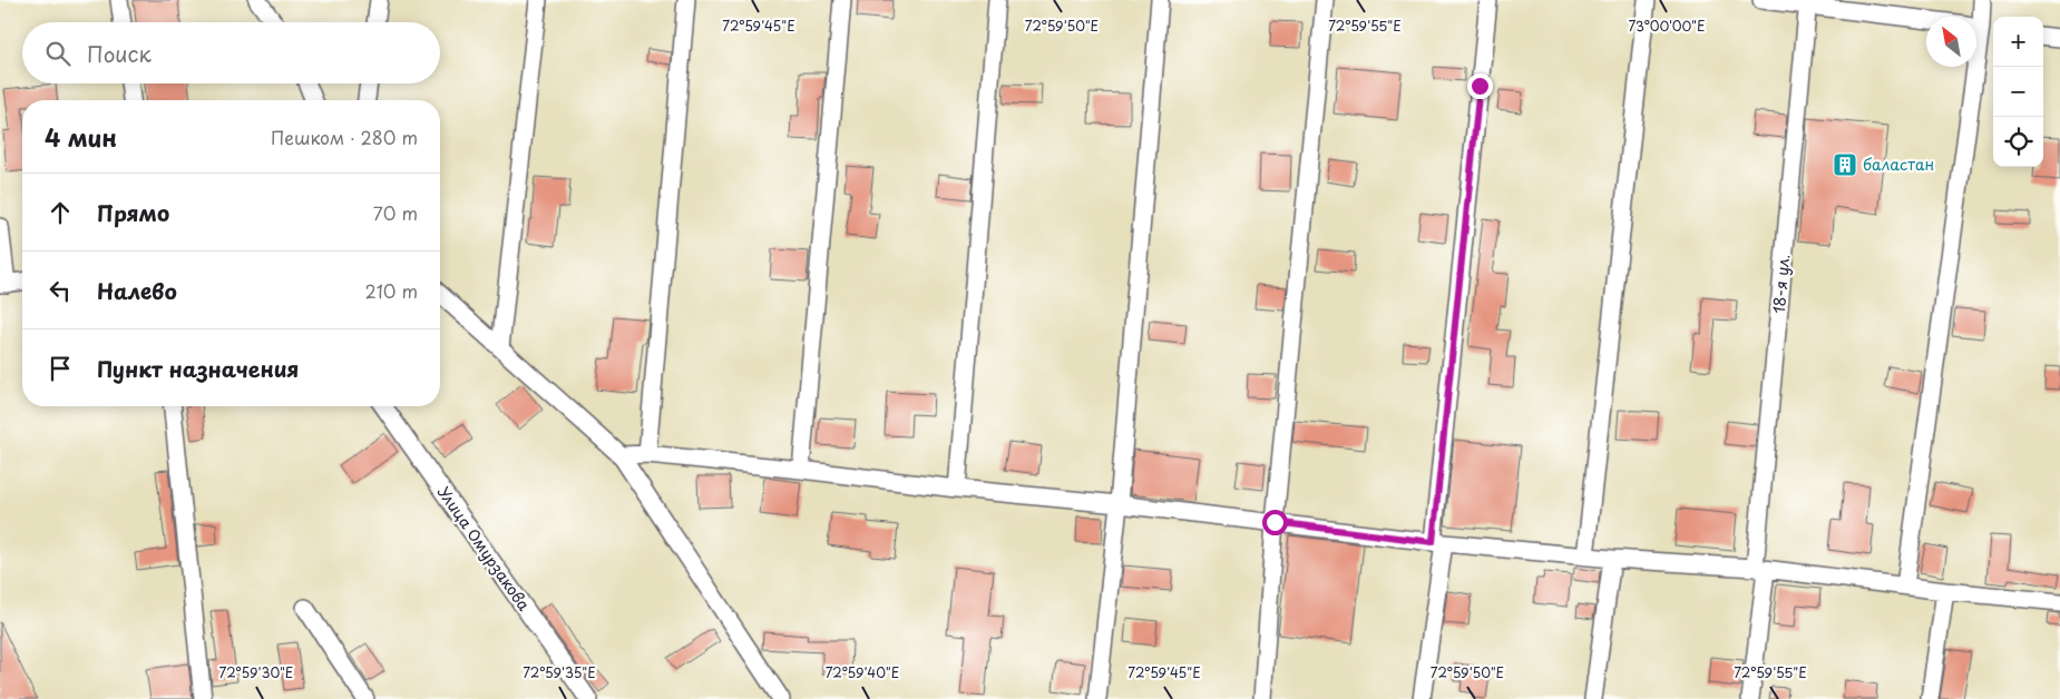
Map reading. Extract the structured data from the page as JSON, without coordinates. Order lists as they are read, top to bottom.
{
  "streets": {
    "street": ["18-я ул.", "Улица Омурзакова"]
  },
  "places": {
    "building": ["баластан"]
  },
  "north": "top left",
  "page": {
    "map_buttons": ["+", "−"],
    "search": "Поиск",
    "heading": ["4 мин", "Пешком · 280 m"],
    "list": [
      ["Прямо", "70 m"],
      ["Налево", "210 m"],
      "Пункт назначения"
    ]
  },
  "coordinates": [
    "72°59'50\"E",
    "72°59'55\"E",
    "72°59'45\"E",
    "73°00'00\"E",
    "72°59'30\"E",
    "72°59'35\"E",
    "72°59'40\"E"
  ]
}
